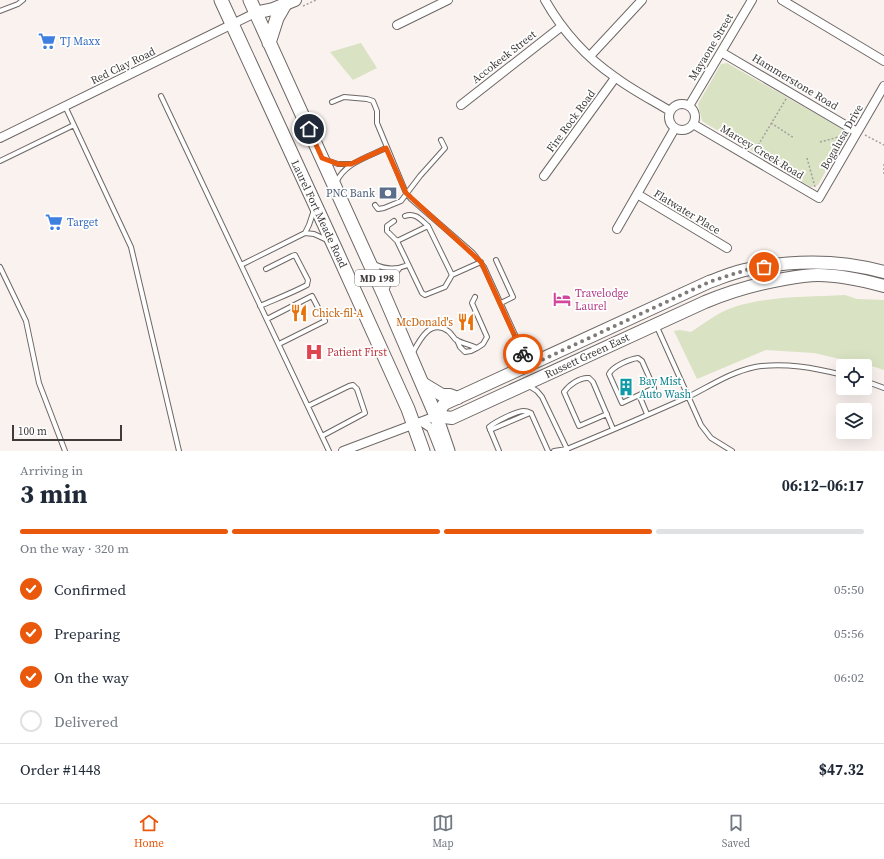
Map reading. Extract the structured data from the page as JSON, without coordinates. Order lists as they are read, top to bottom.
{
  "streets": {
    "main road": ["Laurel Fort Meade Road", "MD 198"],
    "street": [
      "Mayaone Street",
      "Accokeek Street",
      "Red Clay Road",
      "Hammerstone Road",
      "Fire Rock Road",
      "Bogalusa Drive",
      "Marcey Creek Road",
      "Flatwater Place",
      "Russett Green East"
    ]
  },
  "crossings": [
    ["Mayaone Street", "Hammerstone Road"],
    ["Mayaone Street", "Marcey Creek Road"],
    ["Red Clay Road", "Laurel Fort Meade Road"],
    ["Red Clay Road", "MD 198"],
    ["Hammerstone Road", "Bogalusa Drive"],
    ["Bogalusa Drive", "Marcey Creek Road"],
    ["MD 198", "Russett Green East"]
  ],
  "places": {
    "supermarket": ["TJ Maxx", "Target"],
    "bank": ["PNC Bank"],
    "hotel": ["Travelodge Laurel"],
    "restaurant": ["Chick-fil-A", "McDonald's"],
    "hospital": ["Patient First"],
    "building": ["Bay Mist Auto Wash"]
  },
  "scale_bar": "100 m",
  "page": {
    "scale": "100 m",
    "heading": ["3 min", "Arriving in", "06:12–06:17"],
    "panel": ["Order #1448", "$47.32"],
    "bar": "On the way · 320 m",
    "list": [
      ["Confirmed", "05:50"],
      ["Preparing", "05:56"],
      ["On the way", "06:02"],
      "Delivered"
    ],
    "tabs": ["Home", "Map", "Saved"]
  }
}
